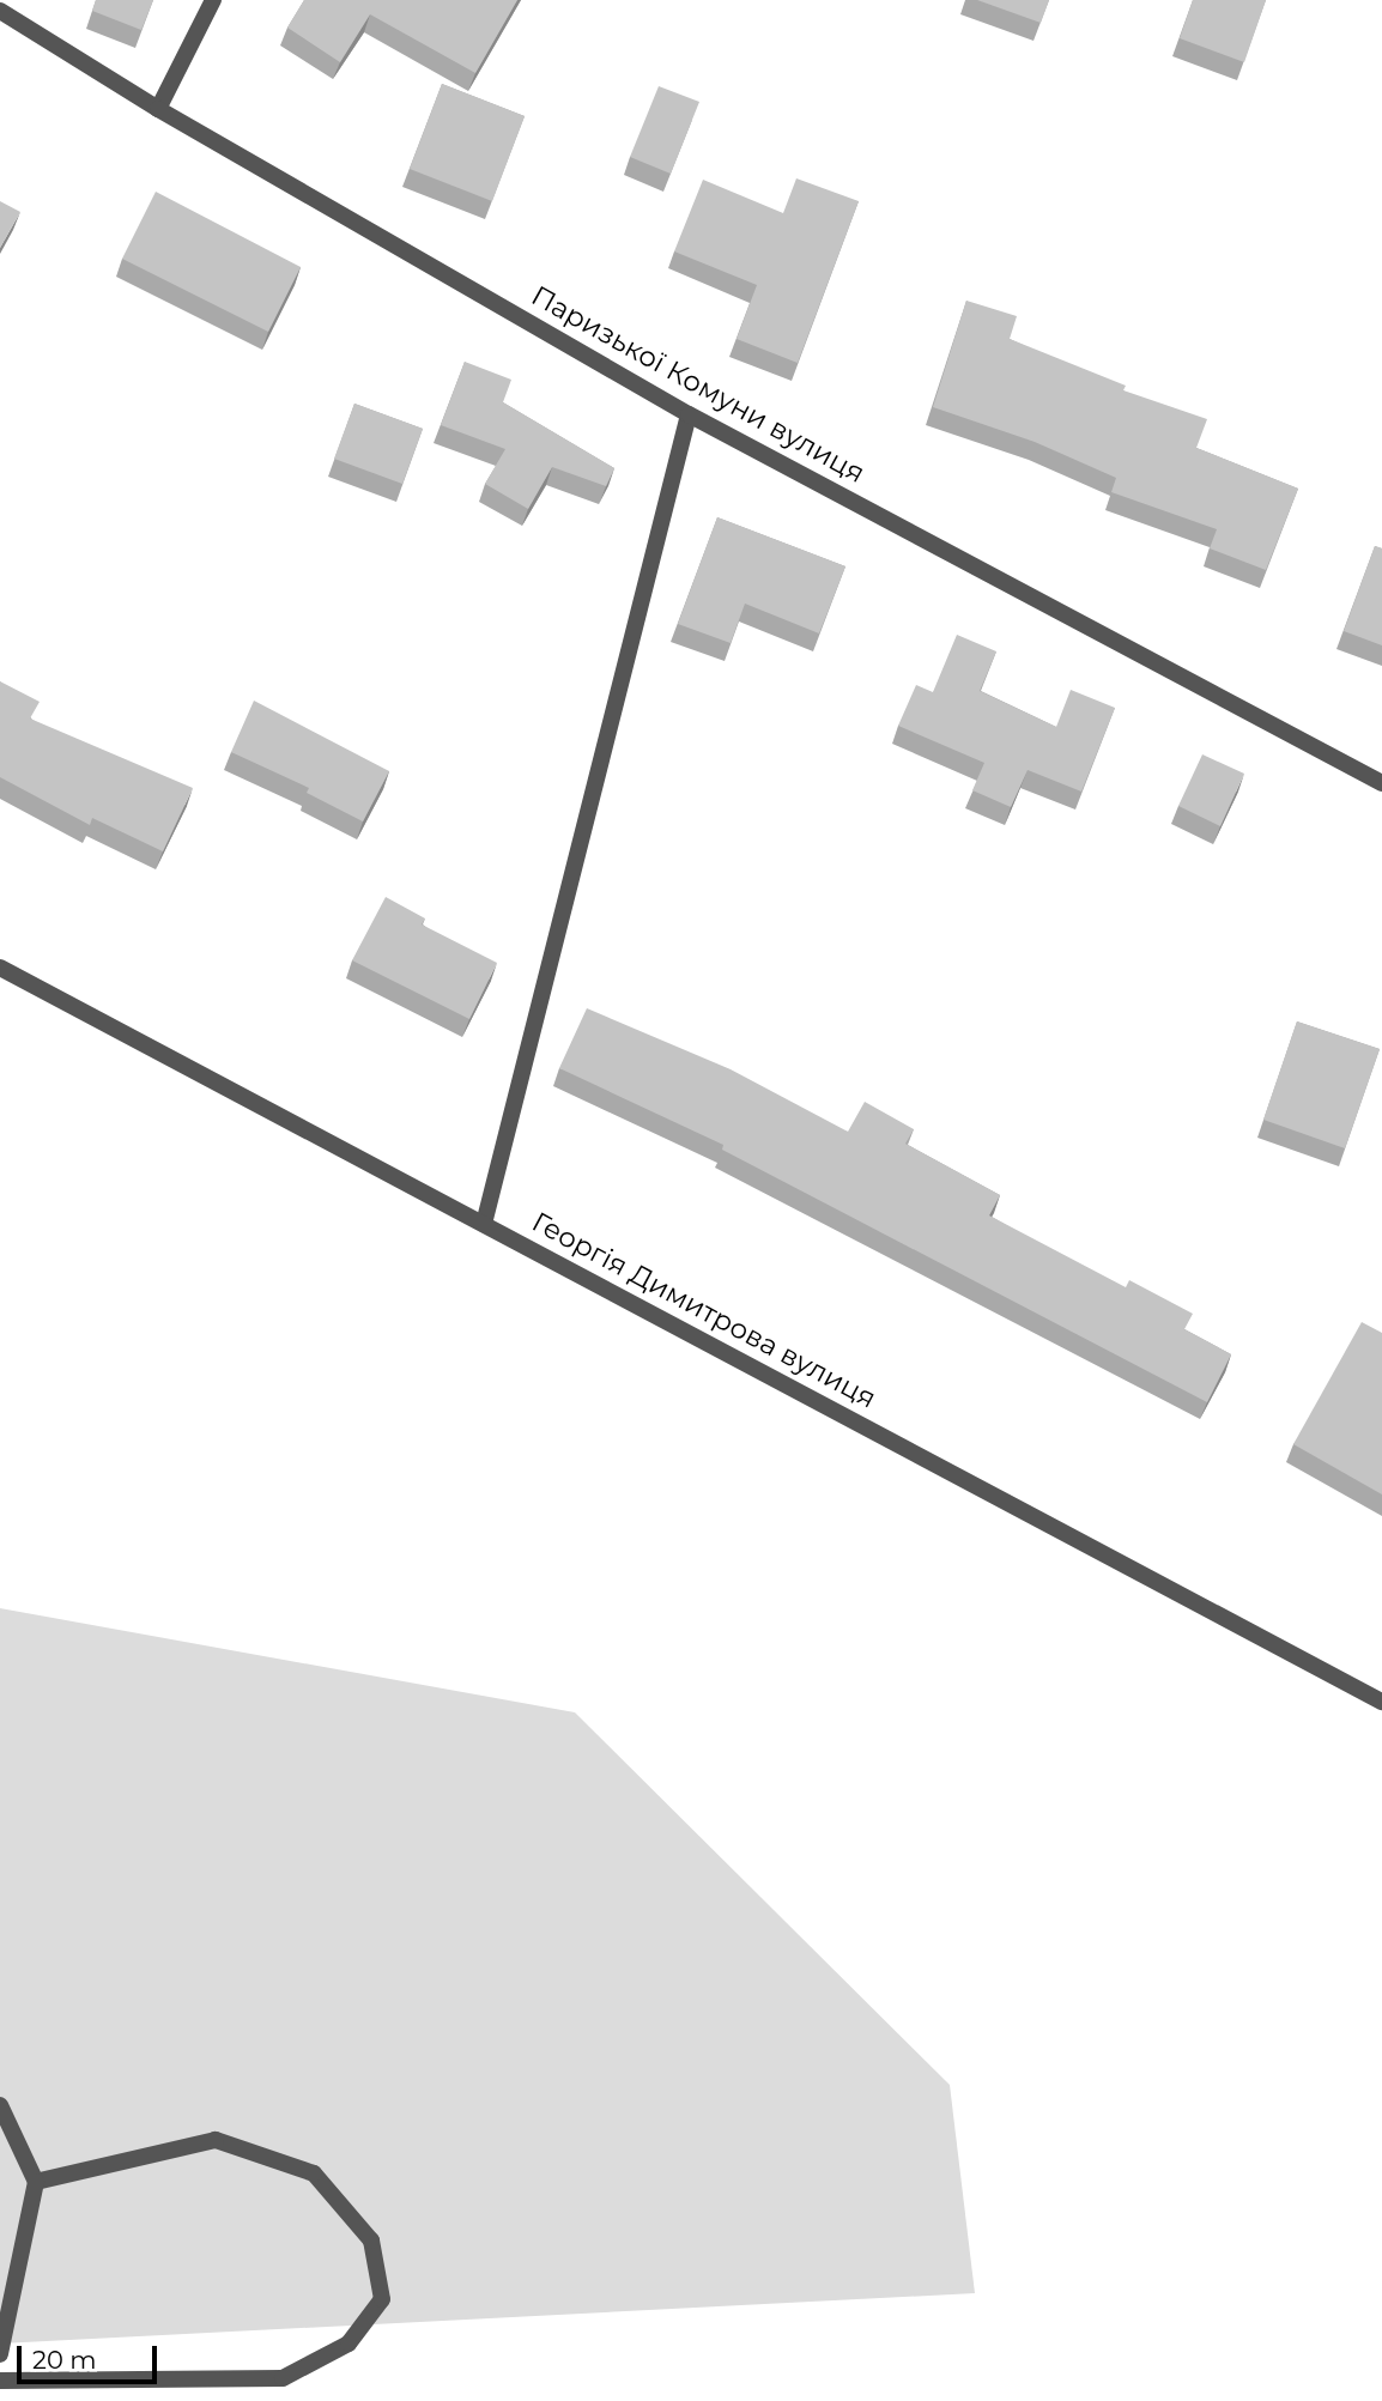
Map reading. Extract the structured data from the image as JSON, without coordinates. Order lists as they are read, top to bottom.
{
  "streets": {
    "street": ["Паризької Комуни вулиця", "Георгія Димитрова вулиця"]
  },
  "scale_bar": "20 m"
}
